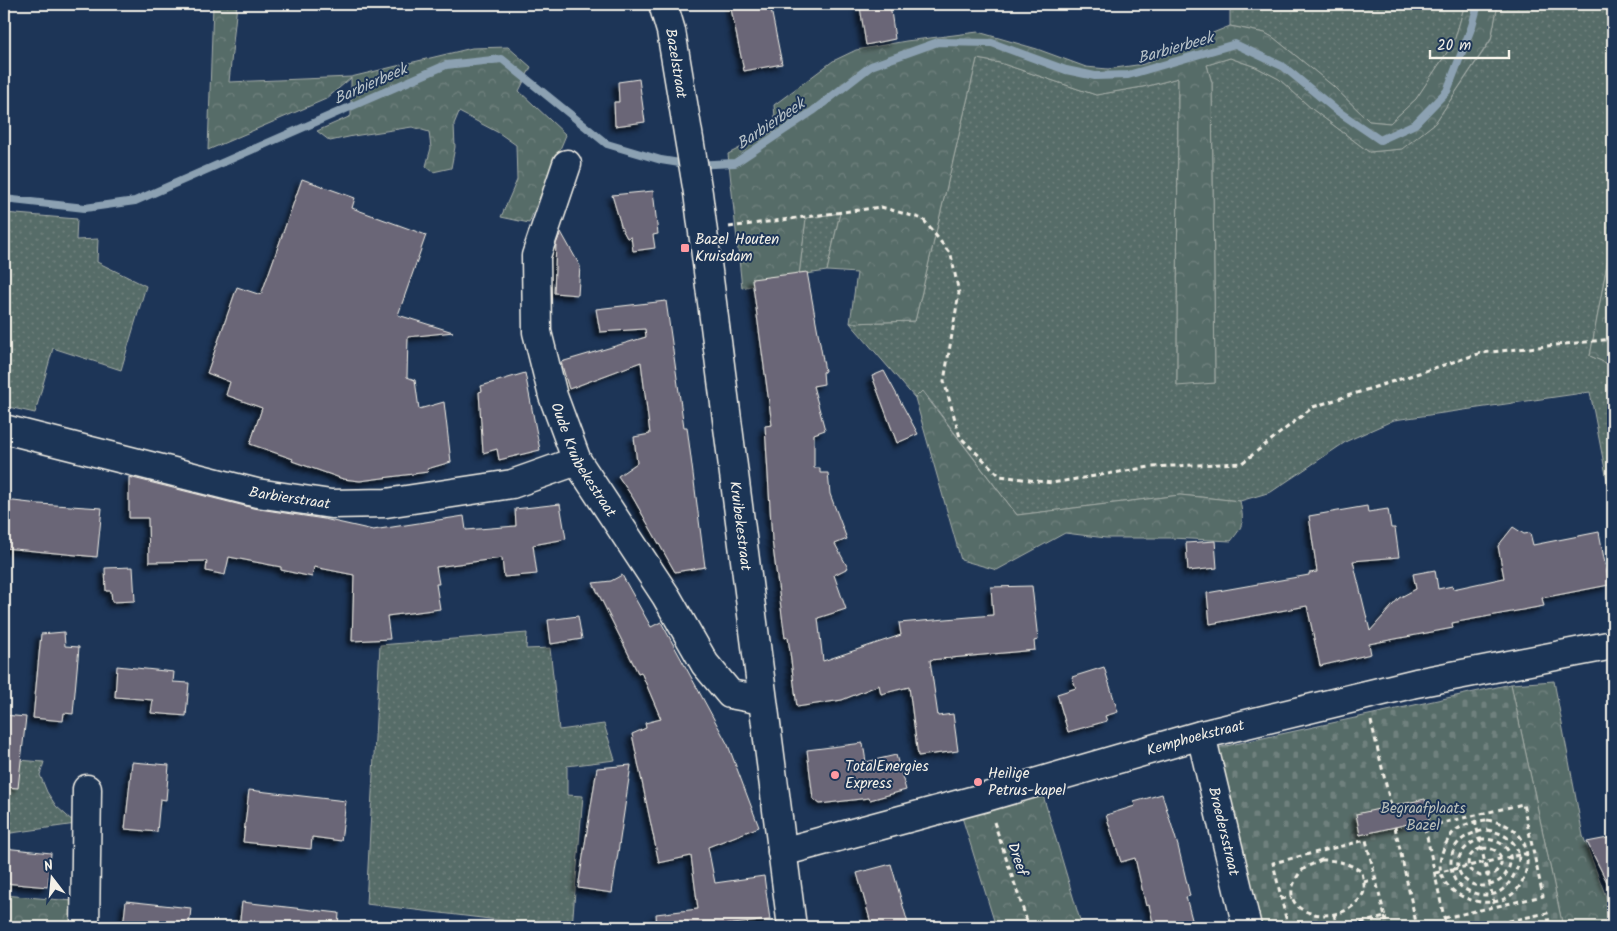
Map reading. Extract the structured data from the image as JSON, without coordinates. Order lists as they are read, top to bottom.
{
  "streets": {
    "street": [
      "Bazelstraat",
      "Oude Kruibekestraat",
      "Barbierstraat",
      "Kruibekestraat",
      "Kemphoekstraat",
      "Broedersstraat"
    ],
    "path": ["Dreef"]
  },
  "crossings": [
    ["Bazelstraat", "Kruibekestraat"],
    ["Oude Kruibekestraat", "Barbierstraat"],
    ["Oude Kruibekestraat", "Kruibekestraat"],
    ["Kruibekestraat", "Kemphoekstraat"],
    ["Kemphoekstraat", "Broedersstraat"],
    ["Kemphoekstraat", "Dreef"]
  ],
  "water": ["Barbierbeek"],
  "parks": ["Begraafplaats Bazel"],
  "places": {
    "transit": ["Bazel Houten Kruisdam"],
    "other": ["TotalEnergies Express", "Heilige Petrus-kapel"]
  },
  "scale_bar": "20 m",
  "north": "top"
}
